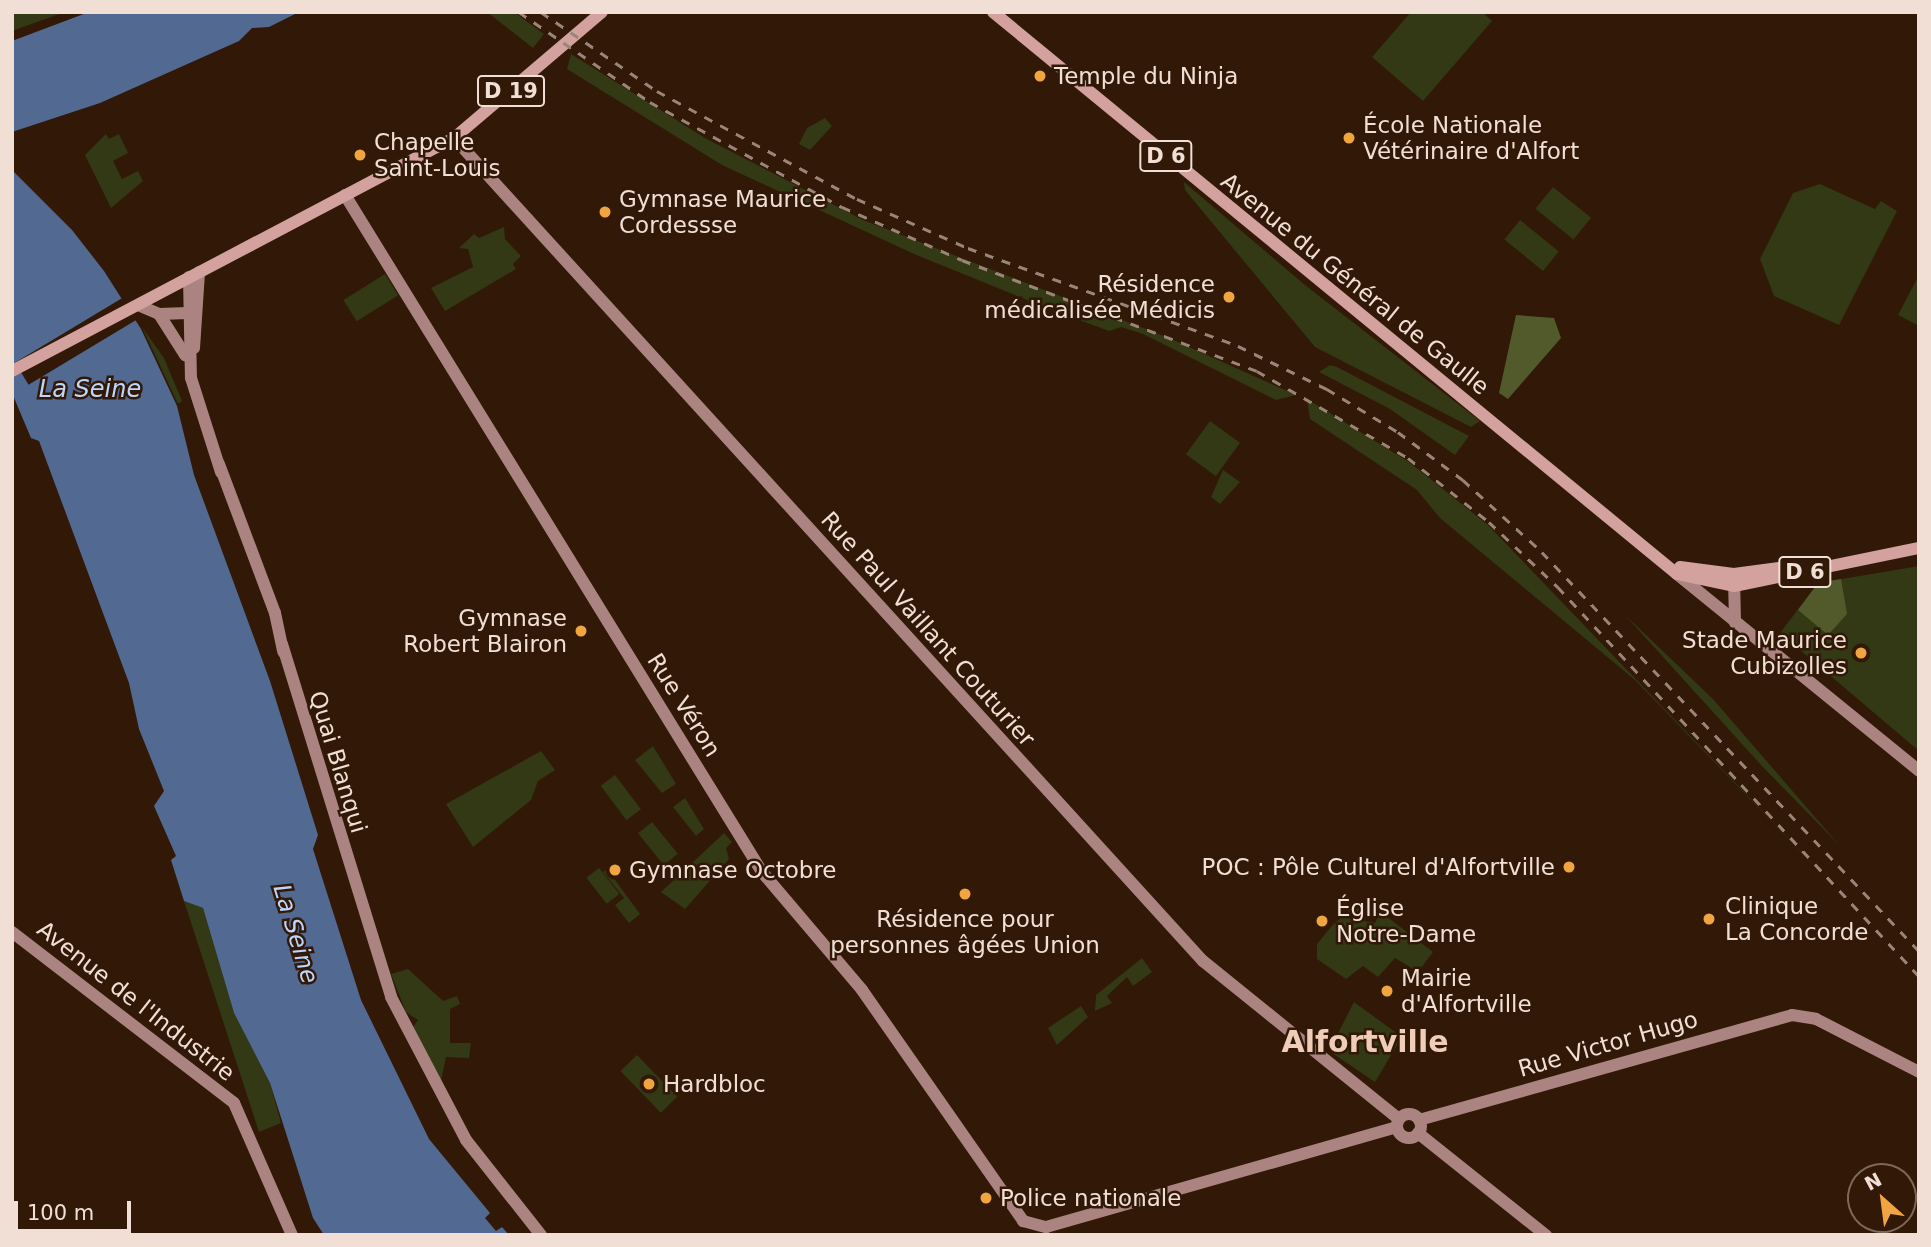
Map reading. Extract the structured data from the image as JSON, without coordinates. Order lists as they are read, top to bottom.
{
  "streets": {
    "main road": ["D 19", "D 6", "Avenue du Général de Gaulle"],
    "street": [
      "Rue Paul Vaillant Couturier",
      "Rue Véron",
      "Quai Blanqui",
      "Avenue de l'Industrie",
      "Rue Victor Hugo"
    ]
  },
  "crossings": [
    ["D 19", "Rue Paul Vaillant Couturier"],
    ["D 19", "Rue Véron"],
    ["D 19", "Quai Blanqui"],
    ["D 6", "Avenue du Général de Gaulle"],
    ["Rue Paul Vaillant Couturier", "Rue Véron"]
  ],
  "districts": ["Alfortville"],
  "water": ["La Seine"],
  "places": [
    "Temple du Ninja",
    "École Nationale Vétérinaire d'Alfort",
    "Chapelle Saint-Louis",
    "Gymnase Maurice Cordessse",
    "Résidence médicalisée Médicis",
    "Gymnase Robert Blairon",
    "Stade Maurice Cubizolles",
    "POC : Pôle Culturel d'Alfortville",
    "Gymnase Octobre",
    "Résidence pour personnes âgées Union",
    "Clinique La Concorde",
    "Église Notre-Dame",
    "Mairie d'Alfortville",
    "Hardbloc",
    "Police nationale"
  ],
  "scale_bar": "100 m",
  "north": "top left"
}
